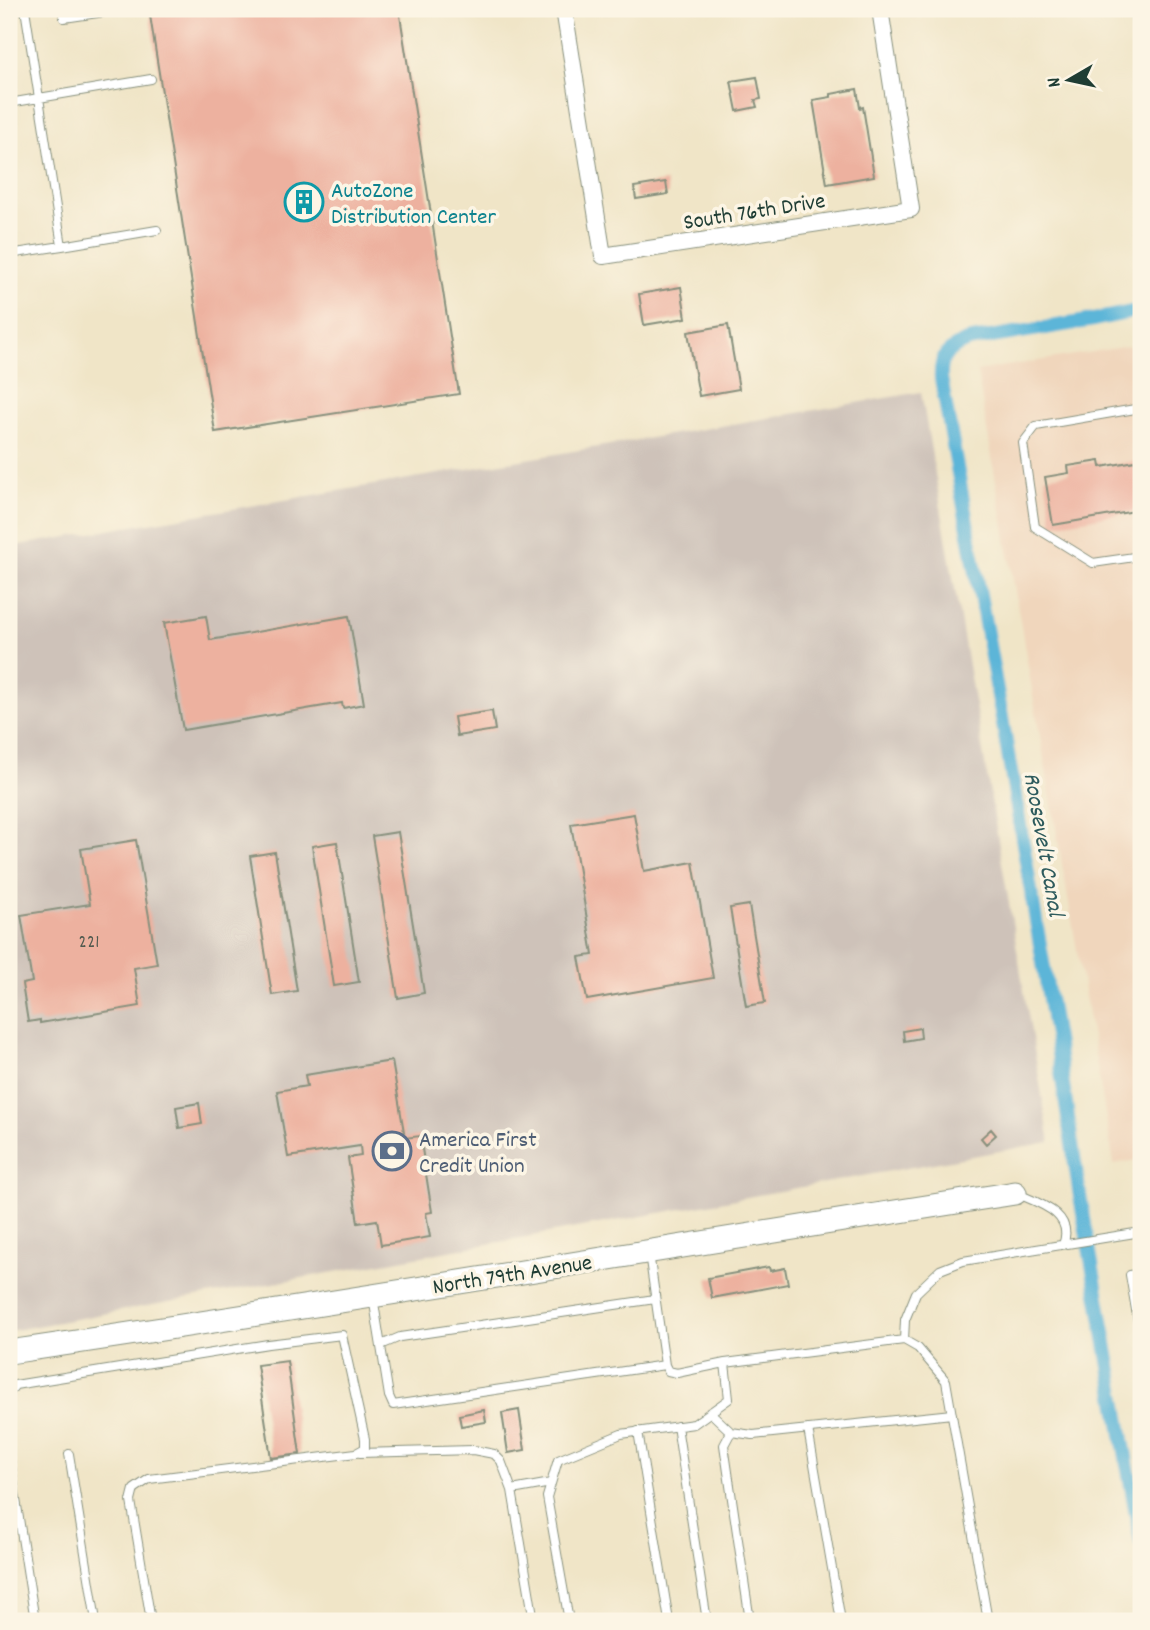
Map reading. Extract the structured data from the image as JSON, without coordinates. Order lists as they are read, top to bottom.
{
  "streets": {
    "street": ["South 76th Drive", "North 79th Avenue"]
  },
  "water": ["Roosevelt Canal"],
  "places": {
    "building": ["AutoZone Distribution Center"],
    "bank": ["America First Credit Union"]
  },
  "house_numbers": ["221"],
  "north": "left"
}
